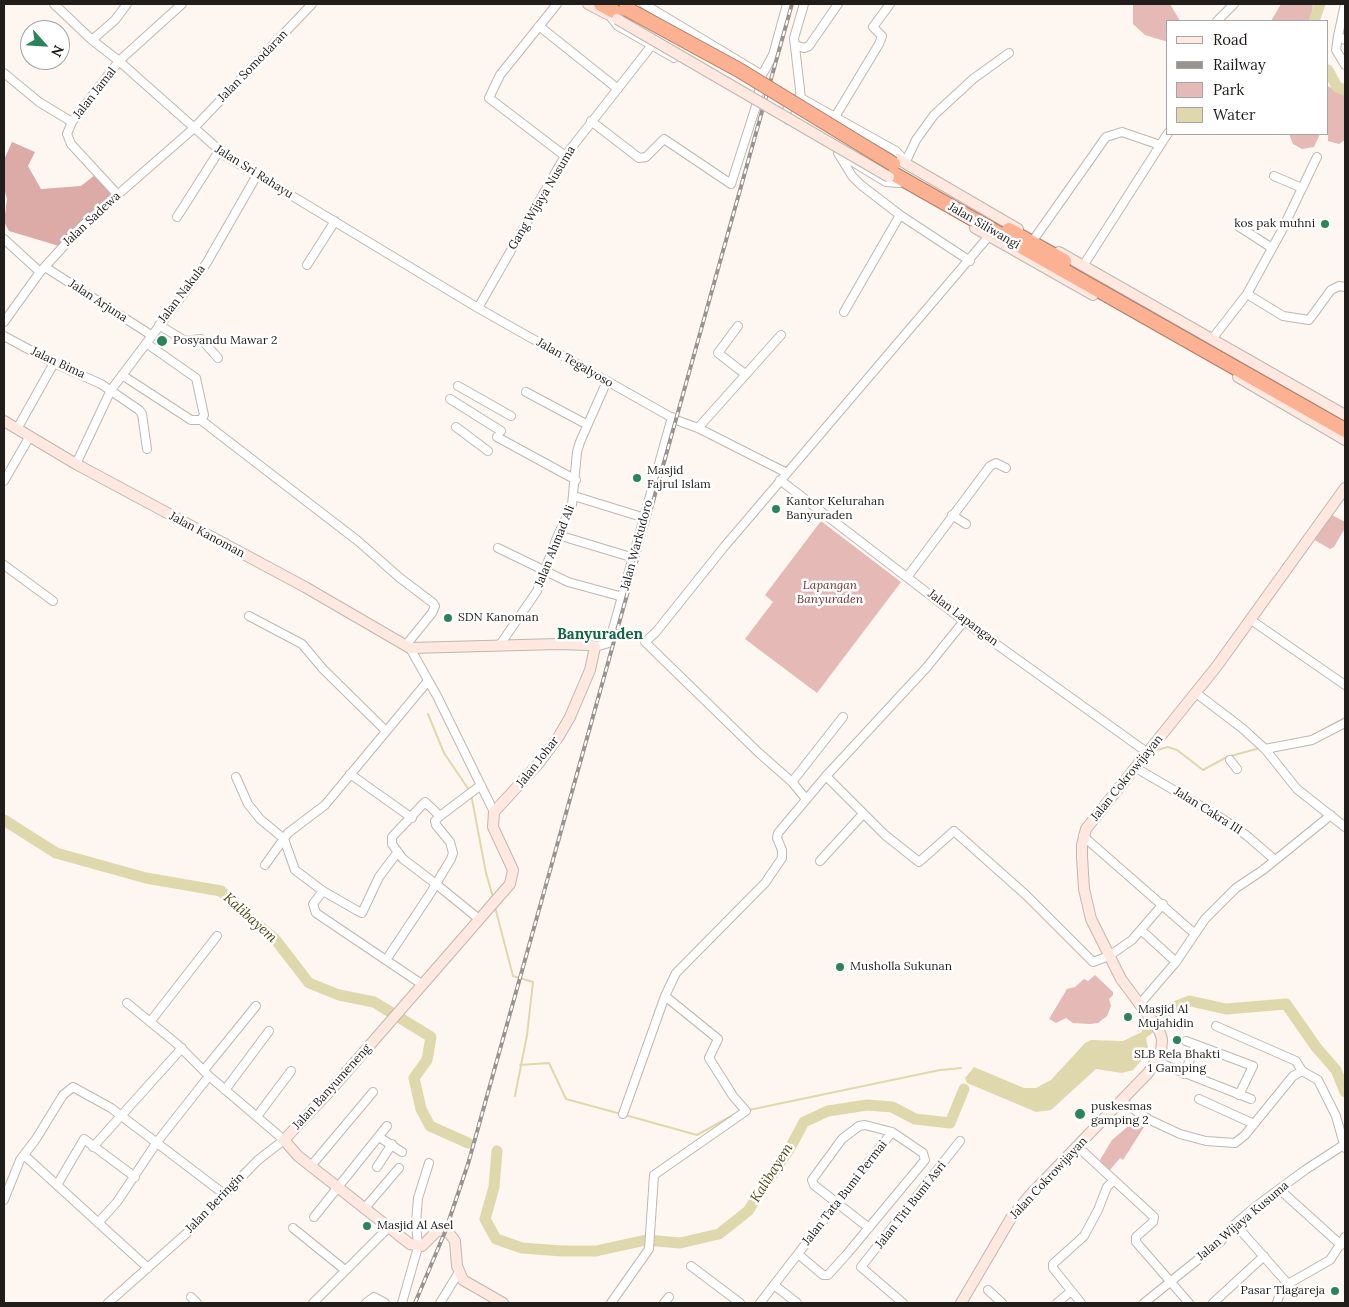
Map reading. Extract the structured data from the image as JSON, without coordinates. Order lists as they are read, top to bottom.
{
  "streets": {
    "highway": ["Jalan Siliwangi"],
    "street": [
      "Jalan Somodaran",
      "Jalan Jamal",
      "Jalan Sri Rahayu",
      "Gang Wijaya Nusuma",
      "Jalan Sadewa",
      "Jalan Nakula",
      "Jalan Arjuna",
      "Jalan Bima",
      "Jalan Tegalyoso",
      "Jalan Kanoman",
      "Jalan Warkudoro",
      "Jalan Ahmad Ali",
      "Jalan Lapangan",
      "Jalan Johar",
      "Jalan Cokrowijayan",
      "Jalan Cakra III",
      "Jalan Banyumeneng",
      "Jalan Tata Bumi Permai",
      "Jalan Beringin",
      "Jalan Titi Bumi Asri",
      "Jalan Wijaya Kusuma"
    ]
  },
  "crossings": [
    ["Jalan Somodaran", "Jalan Sri Rahayu"],
    ["Jalan Somodaran", "Jalan Sadewa"],
    ["Jalan Jamal", "Jalan Sri Rahayu"],
    ["Jalan Jamal", "Jalan Sadewa"],
    ["Jalan Sri Rahayu", "Gang Wijaya Nusuma"],
    ["Jalan Sri Rahayu", "Jalan Sadewa"],
    ["Jalan Sri Rahayu", "Jalan Nakula"],
    ["Jalan Sri Rahayu", "Jalan Tegalyoso"],
    ["Gang Wijaya Nusuma", "Jalan Tegalyoso"],
    ["Jalan Sadewa", "Jalan Arjuna"],
    ["Jalan Nakula", "Jalan Arjuna"],
    ["Jalan Nakula", "Jalan Bima"],
    ["Jalan Nakula", "Jalan Kanoman"],
    ["Jalan Tegalyoso", "Jalan Warkudoro"],
    ["Jalan Tegalyoso", "Jalan Ahmad Ali"],
    ["Jalan Warkudoro", "Jalan Johar"],
    ["Jalan Lapangan", "Jalan Cokrowijayan"],
    ["Jalan Cokrowijayan", "Jalan Cakra III"],
    ["Jalan Banyumeneng", "Jalan Beringin"]
  ],
  "districts": ["Banyuraden"],
  "water": ["Kalibayem"],
  "parks": ["Lapangan Banyuraden"],
  "places": [
    "kos pak muhni",
    "Posyandu Mawar 2",
    "Masjid Fajrul Islam",
    "Kantor Kelurahan Banyuraden",
    "SDN Kanoman",
    "Musholla Sukunan",
    "Masjid Al Mujahidin",
    "SLB Rela Bhakti 1 Gamping",
    "puskesmas gamping 2",
    "Masjid Al Asel",
    "Pasar Tlagareja"
  ],
  "legend": [
    "Road",
    "Railway",
    "Park",
    "Water"
  ],
  "north": "bottom right"
}
